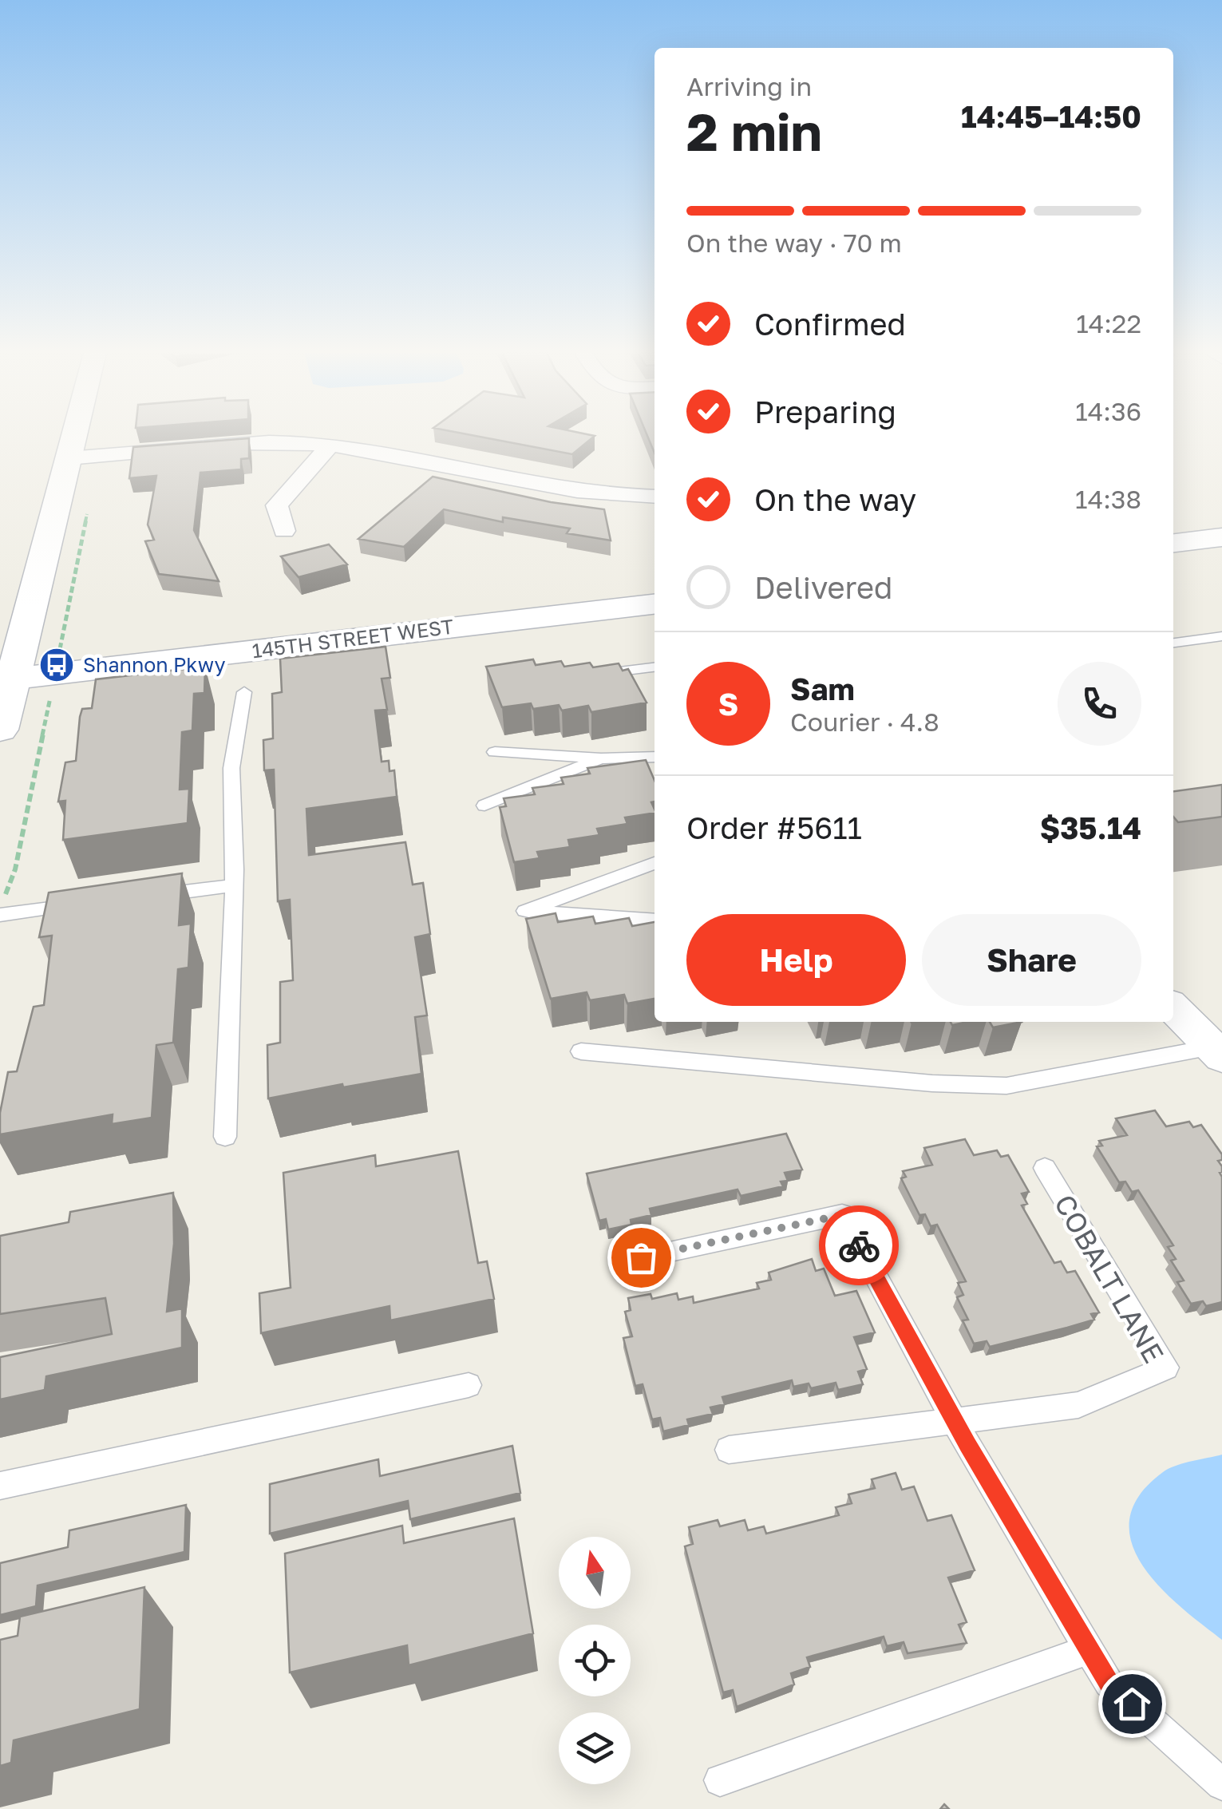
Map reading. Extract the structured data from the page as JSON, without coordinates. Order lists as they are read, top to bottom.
{
  "streets": {
    "street": ["145TH STREET WEST"],
    "lane": ["COBALT LANE"]
  },
  "places": {
    "bus stop": ["Shannon Pkwy"]
  },
  "north": "top",
  "page": {
    "heading": ["2 min", "Arriving in", "14:45–14:50"],
    "panel": [
      "Sam",
      "Courier · 4.8",
      "Order #5611",
      "$35.14"
    ],
    "bar": "On the way · 70 m",
    "list": [
      ["Confirmed", "14:22"],
      ["Preparing", "14:36"],
      ["On the way", "14:38"],
      "Delivered"
    ],
    "round": "S",
    "buttons": ["Help", "Share"]
  }
}
